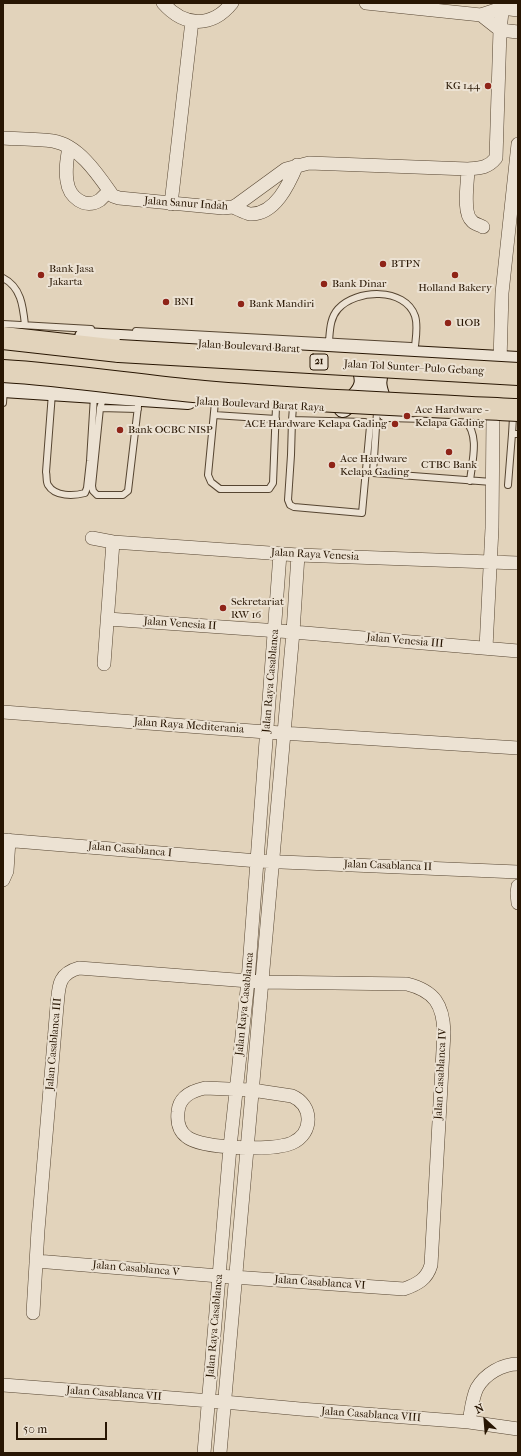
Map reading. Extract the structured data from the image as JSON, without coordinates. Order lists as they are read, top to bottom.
{
  "streets": {
    "highway": ["21", "Jalan Tol Sunter–Pulo Gebang"],
    "main road": ["Jalan Boulevard Barat", "Jalan Boulevard Barat Raya"],
    "street": [
      "Jalan Sanur Indah",
      "Jalan Raya Venesia",
      "Jalan Venesia II",
      "Jalan Venesia III",
      "Jalan Raya Casablanca",
      "Jalan Raya Mediterania",
      "Jalan Casablanca I",
      "Jalan Casablanca II",
      "Jalan Casablanca III",
      "Jalan Casablanca IV",
      "Jalan Casablanca V",
      "Jalan Casablanca VI",
      "Jalan Casablanca VII",
      "Jalan Casablanca VIII"
    ]
  },
  "crossings": [
    ["Jalan Raya Venesia", "Jalan Raya Casablanca"],
    ["Jalan Venesia II", "Jalan Venesia III"],
    ["Jalan Venesia II", "Jalan Raya Casablanca"],
    ["Jalan Venesia III", "Jalan Raya Casablanca"],
    ["Jalan Raya Casablanca", "Jalan Raya Mediterania"],
    ["Jalan Raya Casablanca", "Jalan Casablanca I"],
    ["Jalan Raya Casablanca", "Jalan Casablanca II"],
    ["Jalan Raya Casablanca", "Jalan Casablanca III"],
    ["Jalan Raya Casablanca", "Jalan Casablanca IV"],
    ["Jalan Raya Casablanca", "Jalan Casablanca V"],
    ["Jalan Raya Casablanca", "Jalan Casablanca VI"],
    ["Jalan Raya Casablanca", "Jalan Casablanca VII"],
    ["Jalan Raya Casablanca", "Jalan Casablanca VIII"],
    ["Jalan Casablanca I", "Jalan Casablanca II"],
    ["Jalan Casablanca III", "Jalan Casablanca IV"],
    ["Jalan Casablanca III", "Jalan Casablanca V"],
    ["Jalan Casablanca IV", "Jalan Casablanca VI"],
    ["Jalan Casablanca V", "Jalan Casablanca VI"],
    ["Jalan Casablanca VII", "Jalan Casablanca VIII"]
  ],
  "places": [
    "KG 144",
    "BTPN",
    "Bank Jasa Jakarta",
    "Holland Bakery",
    "Bank Dinar",
    "BNI",
    "Bank Mandiri",
    "UOB",
    "Ace Hardware - Kelapa Gading",
    "ACE Hardware Kelapa Gading",
    "Bank OCBC NISP",
    "CTBC Bank",
    "Ace Hardware Kelapa Gading",
    "Sekretariat RW 16"
  ],
  "scale_bar": "50 m",
  "north": "top left"
}
